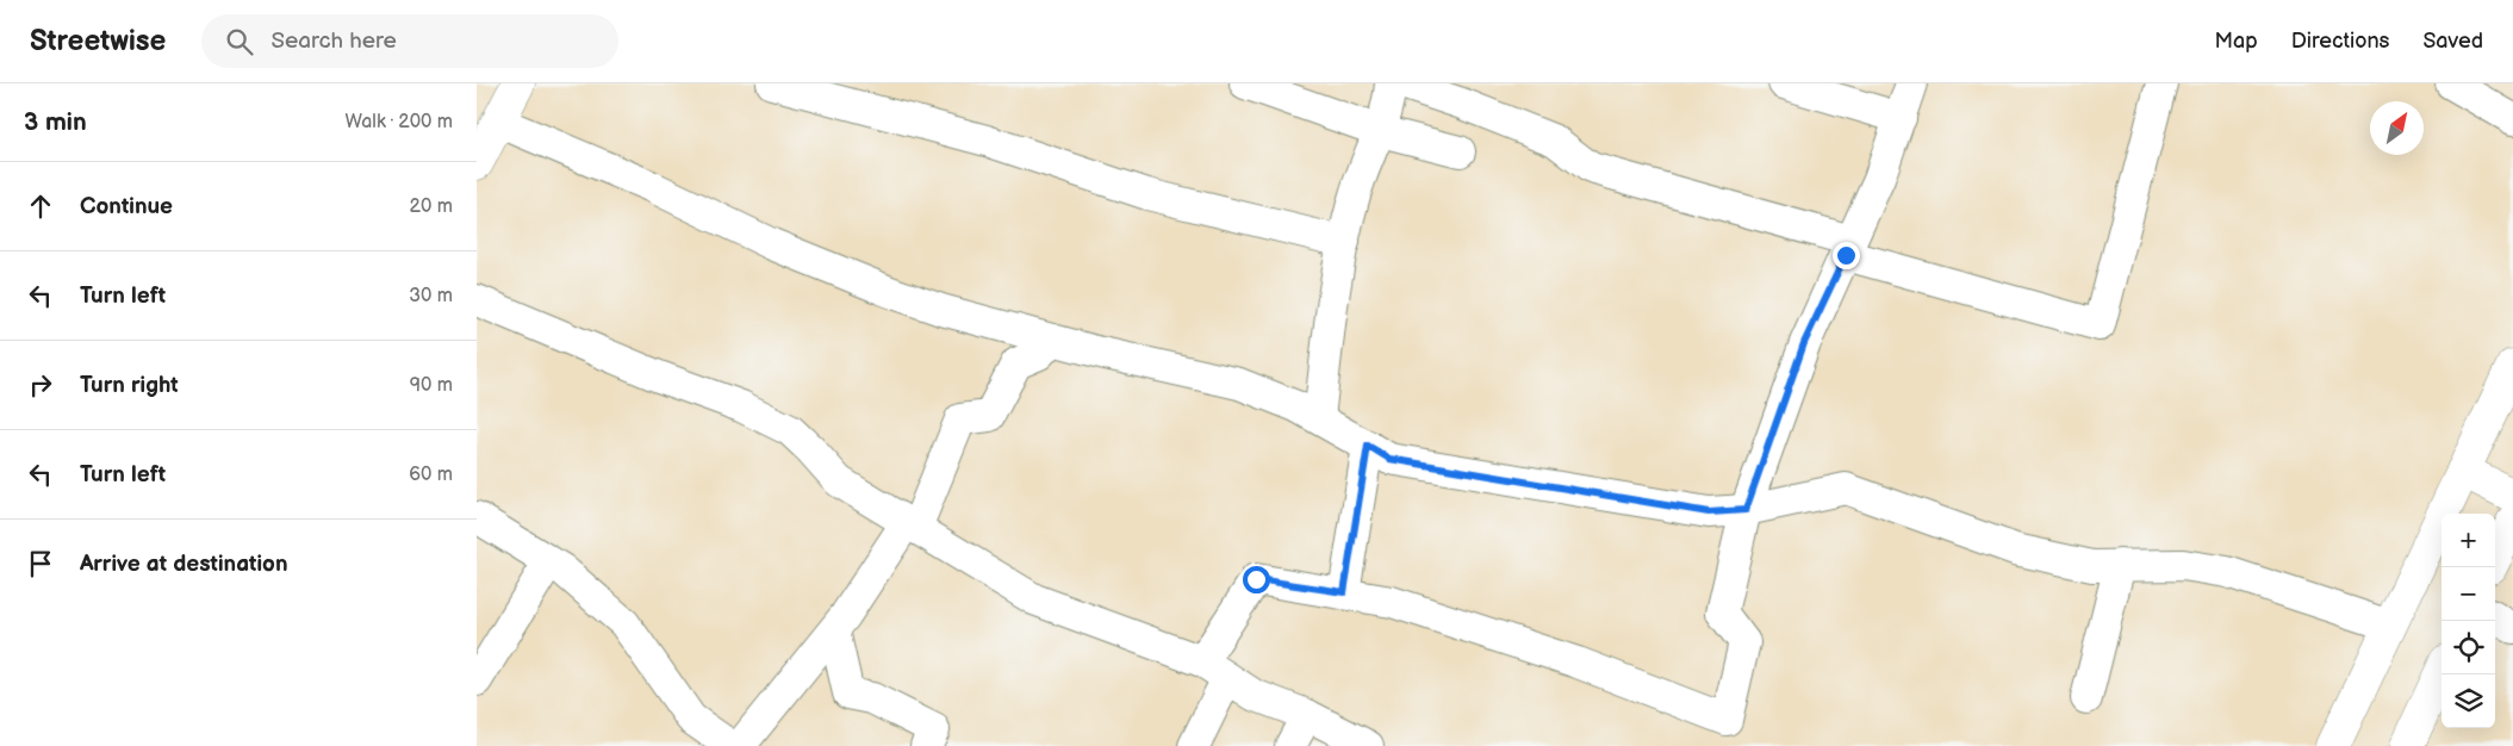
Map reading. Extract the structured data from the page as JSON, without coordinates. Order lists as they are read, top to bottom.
{
  "north": "top right",
  "page": {
    "header": "Streetwise",
    "search": "Search here",
    "nav": ["Map", "Directions", "Saved"],
    "heading": ["3 min", "Walk · 200 m"],
    "list": [
      ["Continue", "20 m"],
      ["Turn left", "30 m"],
      ["Turn right", "90 m"],
      ["Turn left", "60 m"],
      "Arrive at destination"
    ],
    "map_buttons": ["+", "−"]
  }
}
